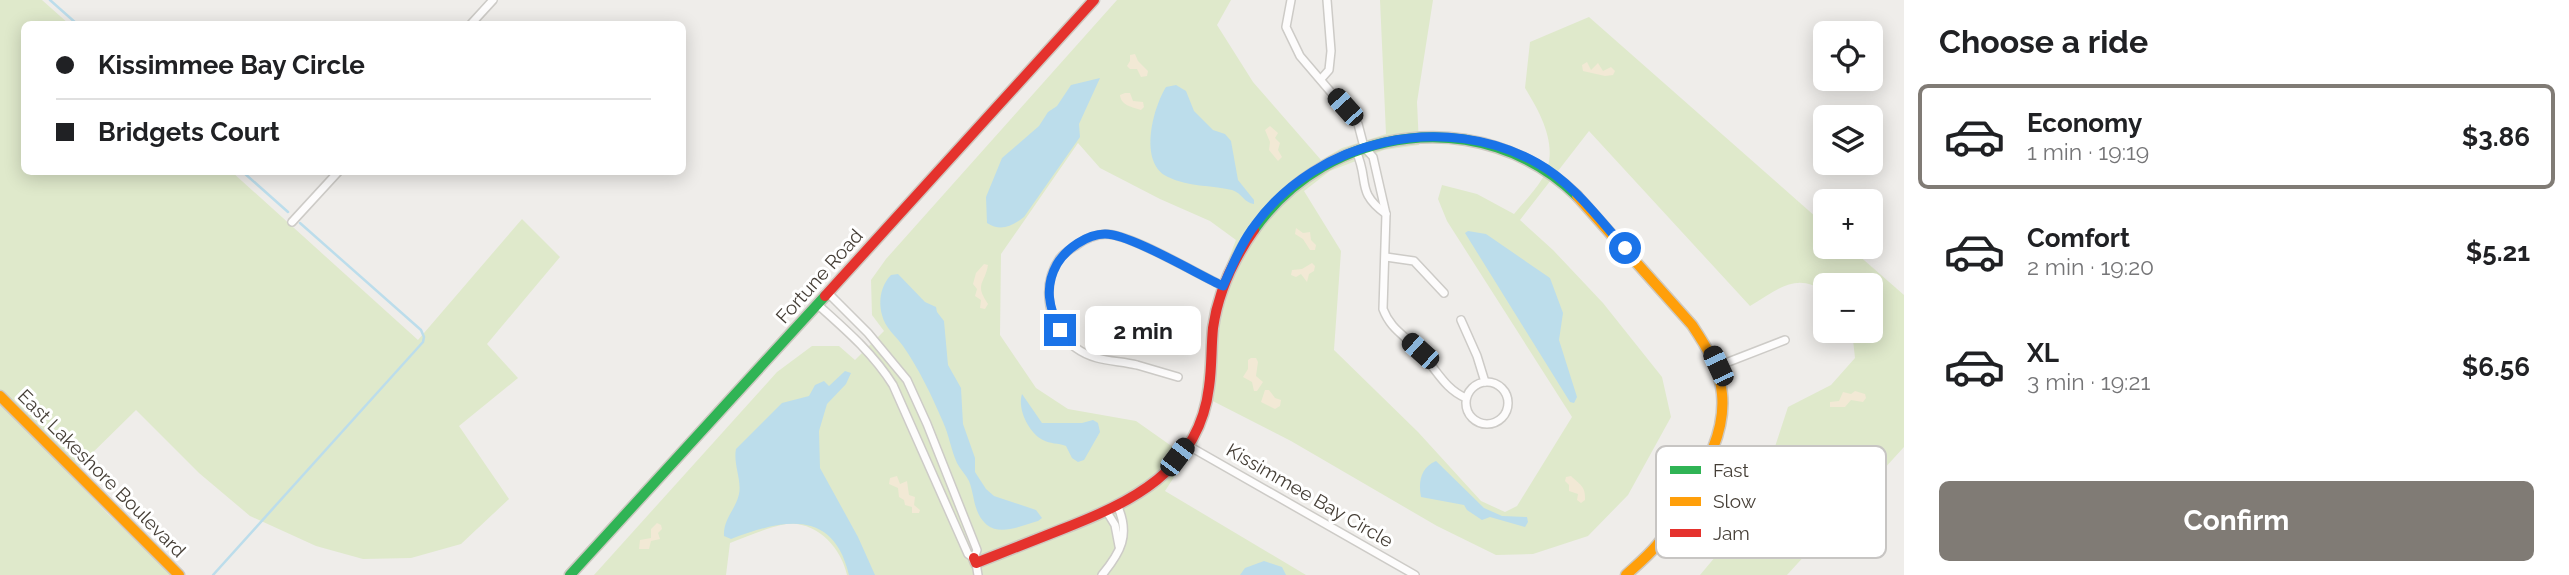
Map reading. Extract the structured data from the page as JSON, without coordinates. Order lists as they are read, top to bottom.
{
  "streets": {
    "street": ["Fortune Road", "East Lakeshore Boulevard", "Kissimmee Bay Circle"]
  },
  "legend": ["Fast", "Slow", "Jam"],
  "page": {
    "heading": "Choose a ride",
    "map_buttons": ["+", "−"],
    "banner": ["Kissimmee Bay Circle", "Bridgets Court"],
    "list": [
      {
        "name": "Economy",
        "note": "1 min · 19:19",
        "value": "$3.86"
      },
      {
        "name": "Comfort",
        "note": "2 min · 19:20",
        "value": "$5.21"
      },
      {
        "name": "XL",
        "note": "3 min · 19:21",
        "value": "$6.56"
      }
    ],
    "bubble": "2 min",
    "buttons": "Confirm"
  }
}
